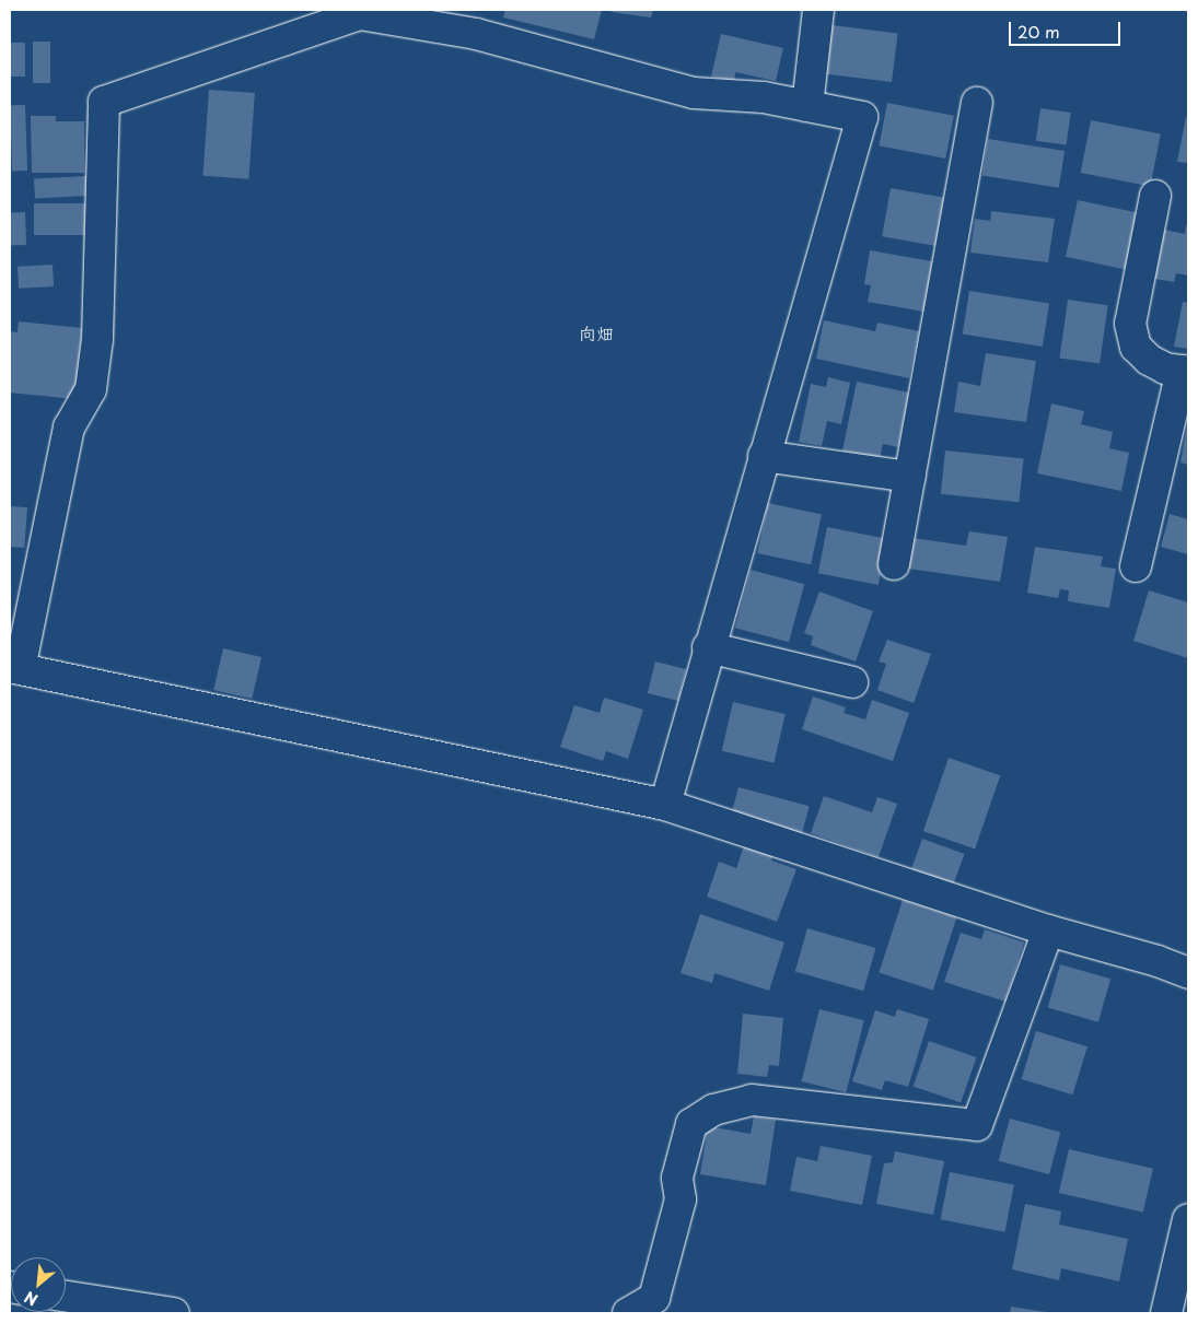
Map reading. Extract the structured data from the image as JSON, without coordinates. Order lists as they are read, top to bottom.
{
  "districts": ["向畑"],
  "scale_bar": "20 m",
  "north": "bottom left"
}
